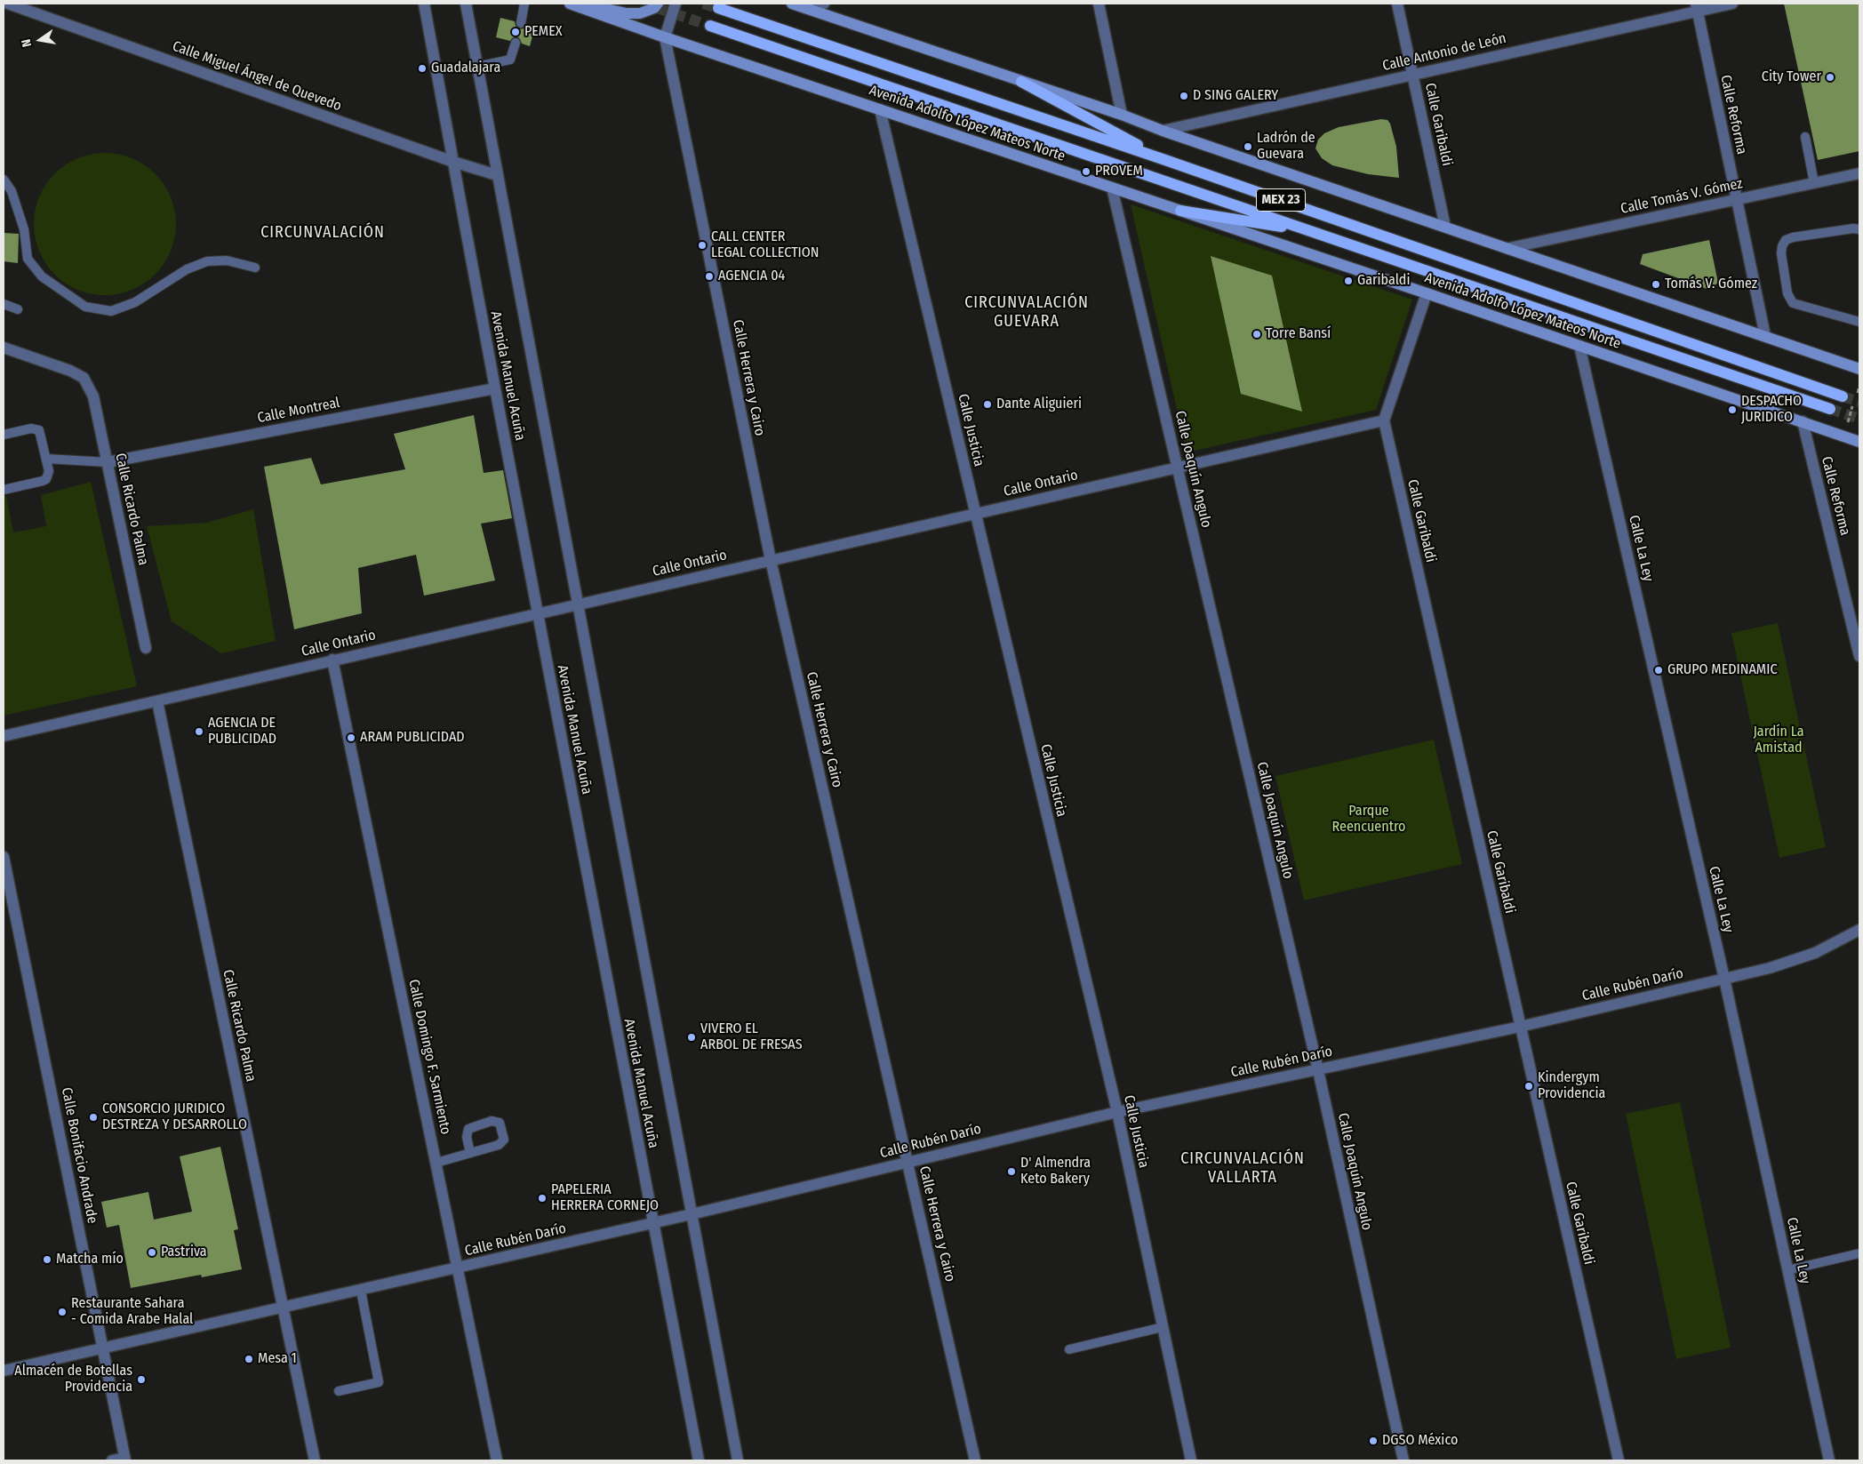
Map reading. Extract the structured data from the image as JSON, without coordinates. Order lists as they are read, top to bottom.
{
  "streets": {
    "main road": ["Avenida Adolfo López Mateos Norte", "MEX 23"],
    "street": [
      "Calle Antonio de León",
      "Calle Miguel Ángel de Quevedo",
      "Calle Reforma",
      "Calle Garibaldi",
      "Calle Tomás V. Gómez",
      "Avenida Manuel Acuña",
      "Calle Herrera y Cairo",
      "Calle Montreal",
      "Calle Justicia",
      "Calle Joaquín Angulo",
      "Calle Ontario",
      "Calle Ricardo Palma",
      "Calle La Ley",
      "Calle Rubén Darío",
      "Calle Domingo F. Sarmiento",
      "Calle Bonifacio Andrade"
    ]
  },
  "crossings": [
    ["Calle Antonio de León", "Calle Reforma"],
    ["Calle Antonio de León", "Calle Garibaldi"],
    ["Calle Miguel Ángel de Quevedo", "Avenida Manuel Acuña"],
    ["Calle Reforma", "Avenida Adolfo López Mateos Norte"],
    ["Calle Reforma", "Calle Tomás V. Gómez"],
    ["Avenida Adolfo López Mateos Norte", "Calle Herrera y Cairo"],
    ["Avenida Adolfo López Mateos Norte", "Calle Justicia"],
    ["Avenida Adolfo López Mateos Norte", "Calle Joaquín Angulo"],
    ["Avenida Adolfo López Mateos Norte", "Calle La Ley"],
    ["Calle Garibaldi", "Calle Ontario"],
    ["Calle Garibaldi", "Calle Rubén Darío"],
    ["Avenida Manuel Acuña", "Calle Montreal"],
    ["Avenida Manuel Acuña", "Calle Ontario"],
    ["Avenida Manuel Acuña", "Calle Rubén Darío"],
    ["Calle Herrera y Cairo", "Calle Ontario"],
    ["Calle Herrera y Cairo", "Calle Rubén Darío"],
    ["Calle Montreal", "Calle Ricardo Palma"],
    ["Calle Justicia", "Calle Ontario"],
    ["Calle Justicia", "Calle Rubén Darío"],
    ["Calle Joaquín Angulo", "Calle Ontario"],
    ["Calle Joaquín Angulo", "Calle Rubén Darío"],
    ["Calle Ontario", "Calle Ricardo Palma"],
    ["Calle Ontario", "Calle Domingo F. Sarmiento"],
    ["Calle Ricardo Palma", "Calle Rubén Darío"],
    ["Calle La Ley", "Calle Rubén Darío"],
    ["Calle Rubén Darío", "Calle Domingo F. Sarmiento"],
    ["Calle Rubén Darío", "Calle Bonifacio Andrade"]
  ],
  "districts": ["CIRCUNVALACIÓN", "CIRCUNVALACIÓN GUEVARA", "CIRCUNVALACIÓN VALLARTA"],
  "parks": ["Jardín La Amistad", "Parque Reencuentro"],
  "places": [
    "PEMEX",
    "Guadalajara",
    "City Tower",
    "D SING GALERY",
    "Ladrón de Guevara",
    "PROVEM",
    "CALL CENTER LEGAL COLLECTION",
    "AGENCIA 04",
    "Garibaldi",
    "Tomás V. Gómez",
    "Torre Bansí",
    "Dante Aliguieri",
    "DESPACHO JURIDICO",
    "GRUPO MEDINAMIC",
    "AGENCIA DE PUBLICIDAD",
    "ARAM PUBLICIDAD",
    "VIVERO EL ARBOL DE FRESAS",
    "Kindergym Providencia",
    "CONSORCIO JURIDICO DESTREZA Y DESARROLLO",
    "D' Almendra Keto Bakery",
    "PAPELERIA HERRERA CORNEJO",
    "Pastriva",
    "Matcha mío",
    "Restaurante Sahara - Comida Arabe Halal",
    "Mesa 1",
    "Almacén de Botellas Providencia",
    "DGSO México"
  ],
  "north": "left"
}
